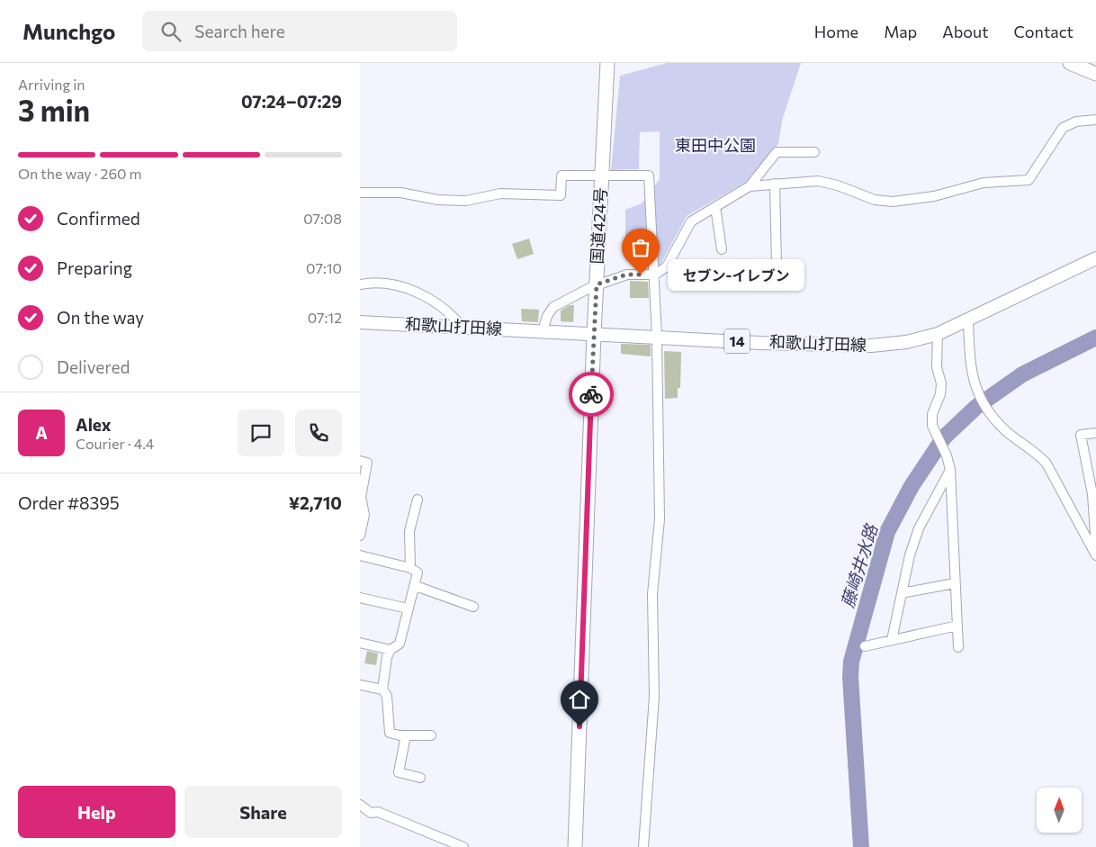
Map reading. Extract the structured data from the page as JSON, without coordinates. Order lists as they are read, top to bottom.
{
  "streets": {
    "highway": ["国道424号"],
    "main road": ["和歌山打田線", "14"]
  },
  "crossings": [
    ["国道424号", "和歌山打田線"]
  ],
  "water": ["藤崎井水路"],
  "parks": ["東田中公園"],
  "places": ["セブン-イレブン"],
  "north": "top",
  "page": {
    "header": "Munchgo",
    "search": "Search here",
    "nav": [
      "Home",
      "Map",
      "About",
      "Contact"
    ],
    "heading": ["3 min", "Arriving in", "07:24–07:29"],
    "panel": [
      "Alex",
      "Courier · 4.4",
      "Order #8395",
      "¥2,710"
    ],
    "bar": "On the way · 260 m",
    "list": [
      ["Confirmed", "07:08"],
      ["Preparing", "07:10"],
      ["On the way", "07:12"],
      "Delivered"
    ],
    "bubble": "セブン-イレブン",
    "round": "A",
    "buttons": ["Help", "Share"]
  }
}
